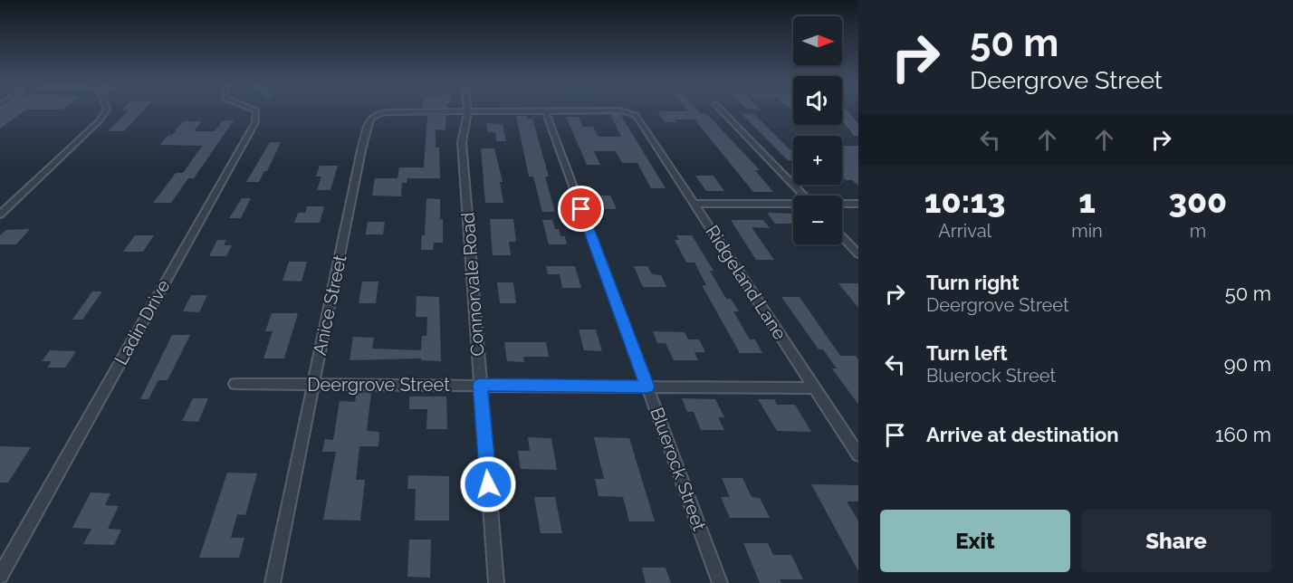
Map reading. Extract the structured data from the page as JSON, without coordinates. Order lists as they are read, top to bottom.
{
  "streets": {
    "street": [
      "Ridgeland Lane",
      "Connorvale Road",
      "Anice Street",
      "Ladin Drive",
      "Deergrove Street",
      "Bluerock Street"
    ]
  },
  "crossings": [
    ["Ridgeland Lane", "Deergrove Street"],
    ["Connorvale Road", "Deergrove Street"],
    ["Anice Street", "Deergrove Street"],
    ["Deergrove Street", "Bluerock Street"]
  ],
  "north": "right",
  "page": {
    "turn": ["50 m", "Deergrove Street"],
    "map_buttons": ["+", "−"],
    "eta": [
      "10:13",
      "Arrival",
      "1",
      "min",
      "300",
      "m"
    ],
    "list": [
      {
        "name": "Turn right",
        "note": "Deergrove Street",
        "value": "50 m"
      },
      {
        "name": "Turn left",
        "note": "Bluerock Street",
        "value": "90 m"
      },
      {
        "name": "Arrive at destination",
        "value": "160 m"
      }
    ],
    "buttons": ["Exit", "Share"]
  }
}
